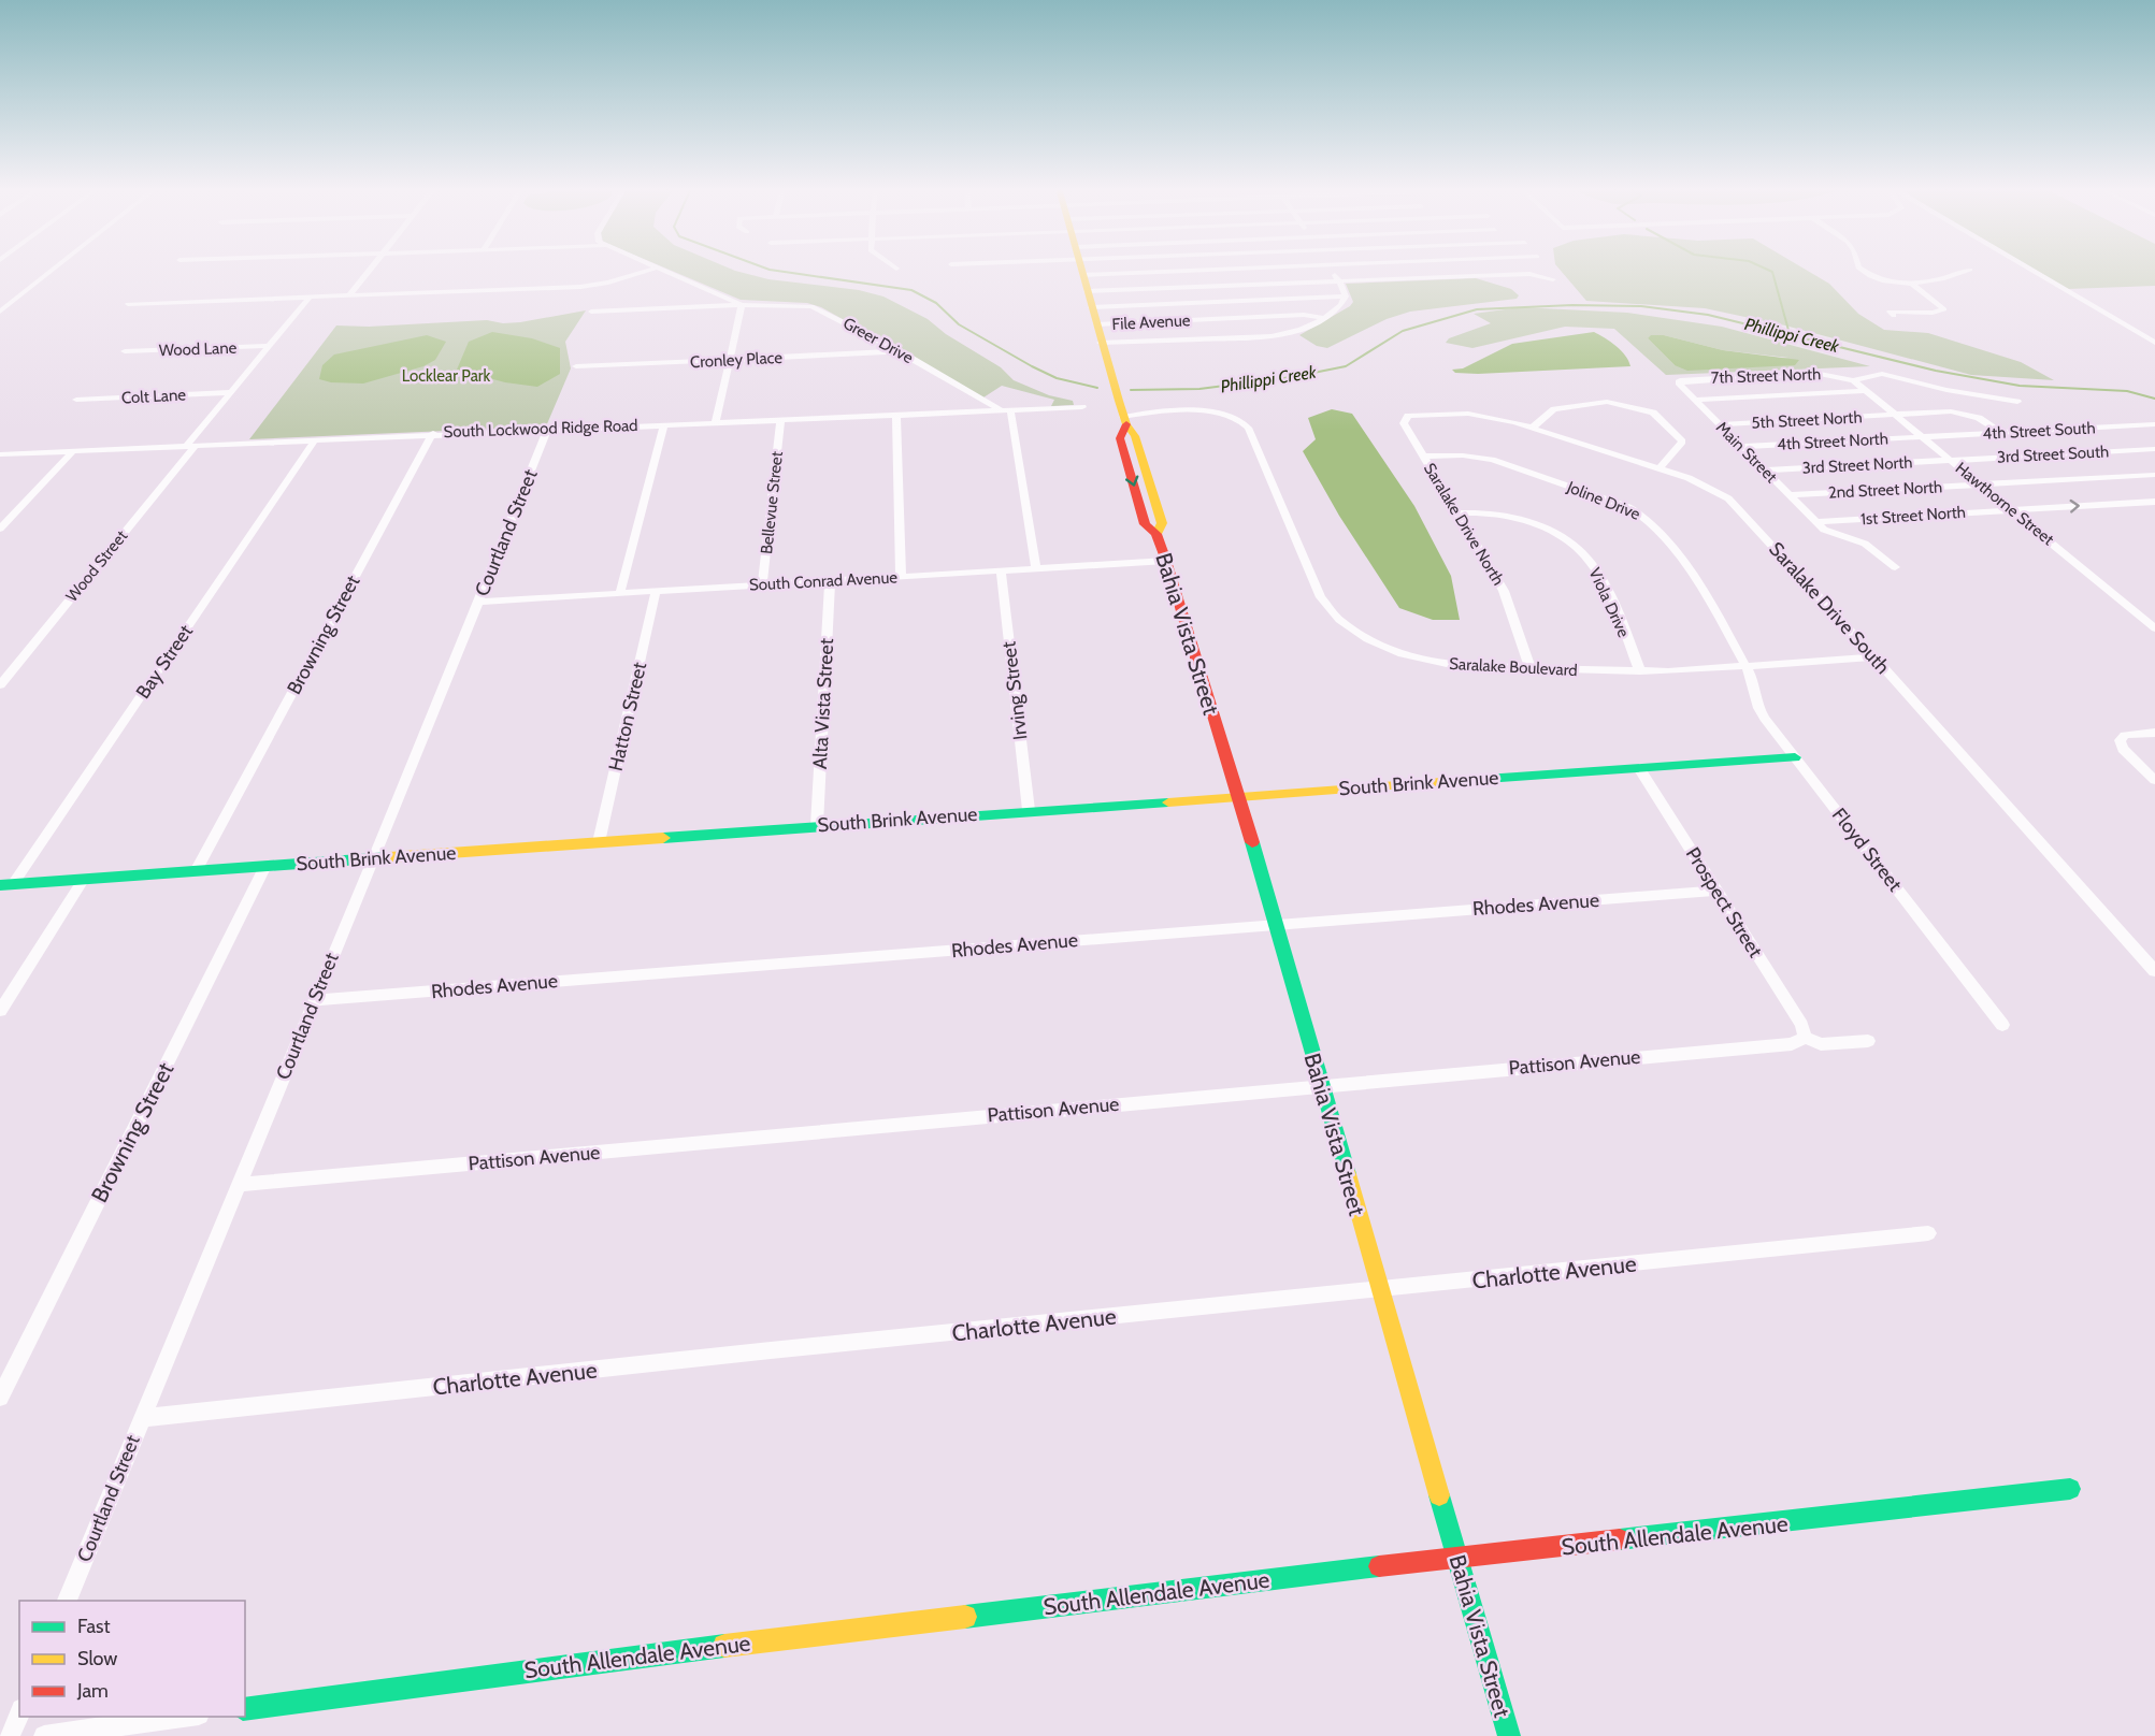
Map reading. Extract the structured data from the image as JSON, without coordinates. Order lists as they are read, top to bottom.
{
  "streets": {
    "street": [
      "File Avenue",
      "Greer Drive",
      "Wood Lane",
      "Cronley Place",
      "7th Street North",
      "Colt Lane",
      "5th Street North",
      "South Lockwood Ridge Road",
      "4th Street South",
      "4th Street North",
      "Main Street",
      "3rd Street South",
      "3rd Street North",
      "2nd Street North",
      "Joline Drive",
      "Bellevue Street",
      "Hawthorne Street",
      "1st Street North",
      "Saralake Drive North",
      "Courtland Street",
      "Wood Street",
      "South Conrad Avenue",
      "Viola Drive",
      "Saralake Drive South",
      "Bahia Vista Street",
      "Browning Street",
      "Bay Street",
      "Saralake Boulevard",
      "Irving Street",
      "Alta Vista Street",
      "Hatton Street",
      "South Brink Avenue",
      "Floyd Street",
      "Prospect Street",
      "Rhodes Avenue",
      "Pattison Avenue",
      "Charlotte Avenue",
      "South Allendale Avenue"
    ]
  },
  "crossings": [
    ["File Avenue", "Bahia Vista Street"],
    ["Greer Drive", "Cronley Place"],
    ["Greer Drive", "South Lockwood Ridge Road"],
    ["Wood Lane", "Wood Street"],
    ["7th Street North", "Main Street"],
    ["7th Street North", "Hawthorne Street"],
    ["Colt Lane", "Wood Street"],
    ["5th Street North", "4th Street South"],
    ["5th Street North", "Main Street"],
    ["5th Street North", "Hawthorne Street"],
    ["South Lockwood Ridge Road", "Bellevue Street"],
    ["South Lockwood Ridge Road", "Courtland Street"],
    ["South Lockwood Ridge Road", "Wood Street"],
    ["South Lockwood Ridge Road", "Browning Street"],
    ["South Lockwood Ridge Road", "Bay Street"],
    ["4th Street South", "4th Street North"],
    ["4th Street South", "Hawthorne Street"],
    ["4th Street North", "Main Street"],
    ["4th Street North", "Hawthorne Street"],
    ["Main Street", "3rd Street North"],
    ["Main Street", "2nd Street North"],
    ["Main Street", "1st Street North"],
    ["3rd Street South", "3rd Street North"],
    ["3rd Street South", "Hawthorne Street"],
    ["3rd Street North", "Hawthorne Street"],
    ["2nd Street North", "Hawthorne Street"],
    ["Joline Drive", "Saralake Drive North"],
    ["Joline Drive", "Saralake Boulevard"],
    ["Joline Drive", "Floyd Street"],
    ["Bellevue Street", "South Conrad Avenue"],
    ["Hawthorne Street", "1st Street North"],
    ["Saralake Drive North", "Viola Drive"],
    ["Saralake Drive North", "Saralake Drive South"],
    ["Saralake Drive North", "Saralake Boulevard"],
    ["Courtland Street", "South Conrad Avenue"],
    ["Courtland Street", "South Brink Avenue"],
    ["Courtland Street", "Rhodes Avenue"],
    ["Courtland Street", "Pattison Avenue"],
    ["Courtland Street", "Charlotte Avenue"],
    ["South Conrad Avenue", "Bahia Vista Street"],
    ["South Conrad Avenue", "Irving Street"],
    ["South Conrad Avenue", "Alta Vista Street"],
    ["South Conrad Avenue", "Hatton Street"],
    ["Viola Drive", "Saralake Boulevard"],
    ["Saralake Drive South", "Saralake Boulevard"],
    ["Bahia Vista Street", "Saralake Boulevard"],
    ["Bahia Vista Street", "South Brink Avenue"],
    ["Bahia Vista Street", "Rhodes Avenue"],
    ["Bahia Vista Street", "Pattison Avenue"],
    ["Bahia Vista Street", "Charlotte Avenue"],
    ["Bahia Vista Street", "South Allendale Avenue"],
    ["Browning Street", "South Brink Avenue"],
    ["Bay Street", "South Brink Avenue"],
    ["Saralake Boulevard", "Floyd Street"],
    ["Irving Street", "South Brink Avenue"],
    ["Alta Vista Street", "South Brink Avenue"],
    ["Hatton Street", "South Brink Avenue"],
    ["South Brink Avenue", "Floyd Street"],
    ["South Brink Avenue", "Prospect Street"],
    ["Prospect Street", "Rhodes Avenue"],
    ["Prospect Street", "Pattison Avenue"]
  ],
  "one_way": ["1st Street North"],
  "water": ["Phillippi Creek"],
  "parks": ["Locklear Park"],
  "legend": ["Fast", "Slow", "Jam"]
}
